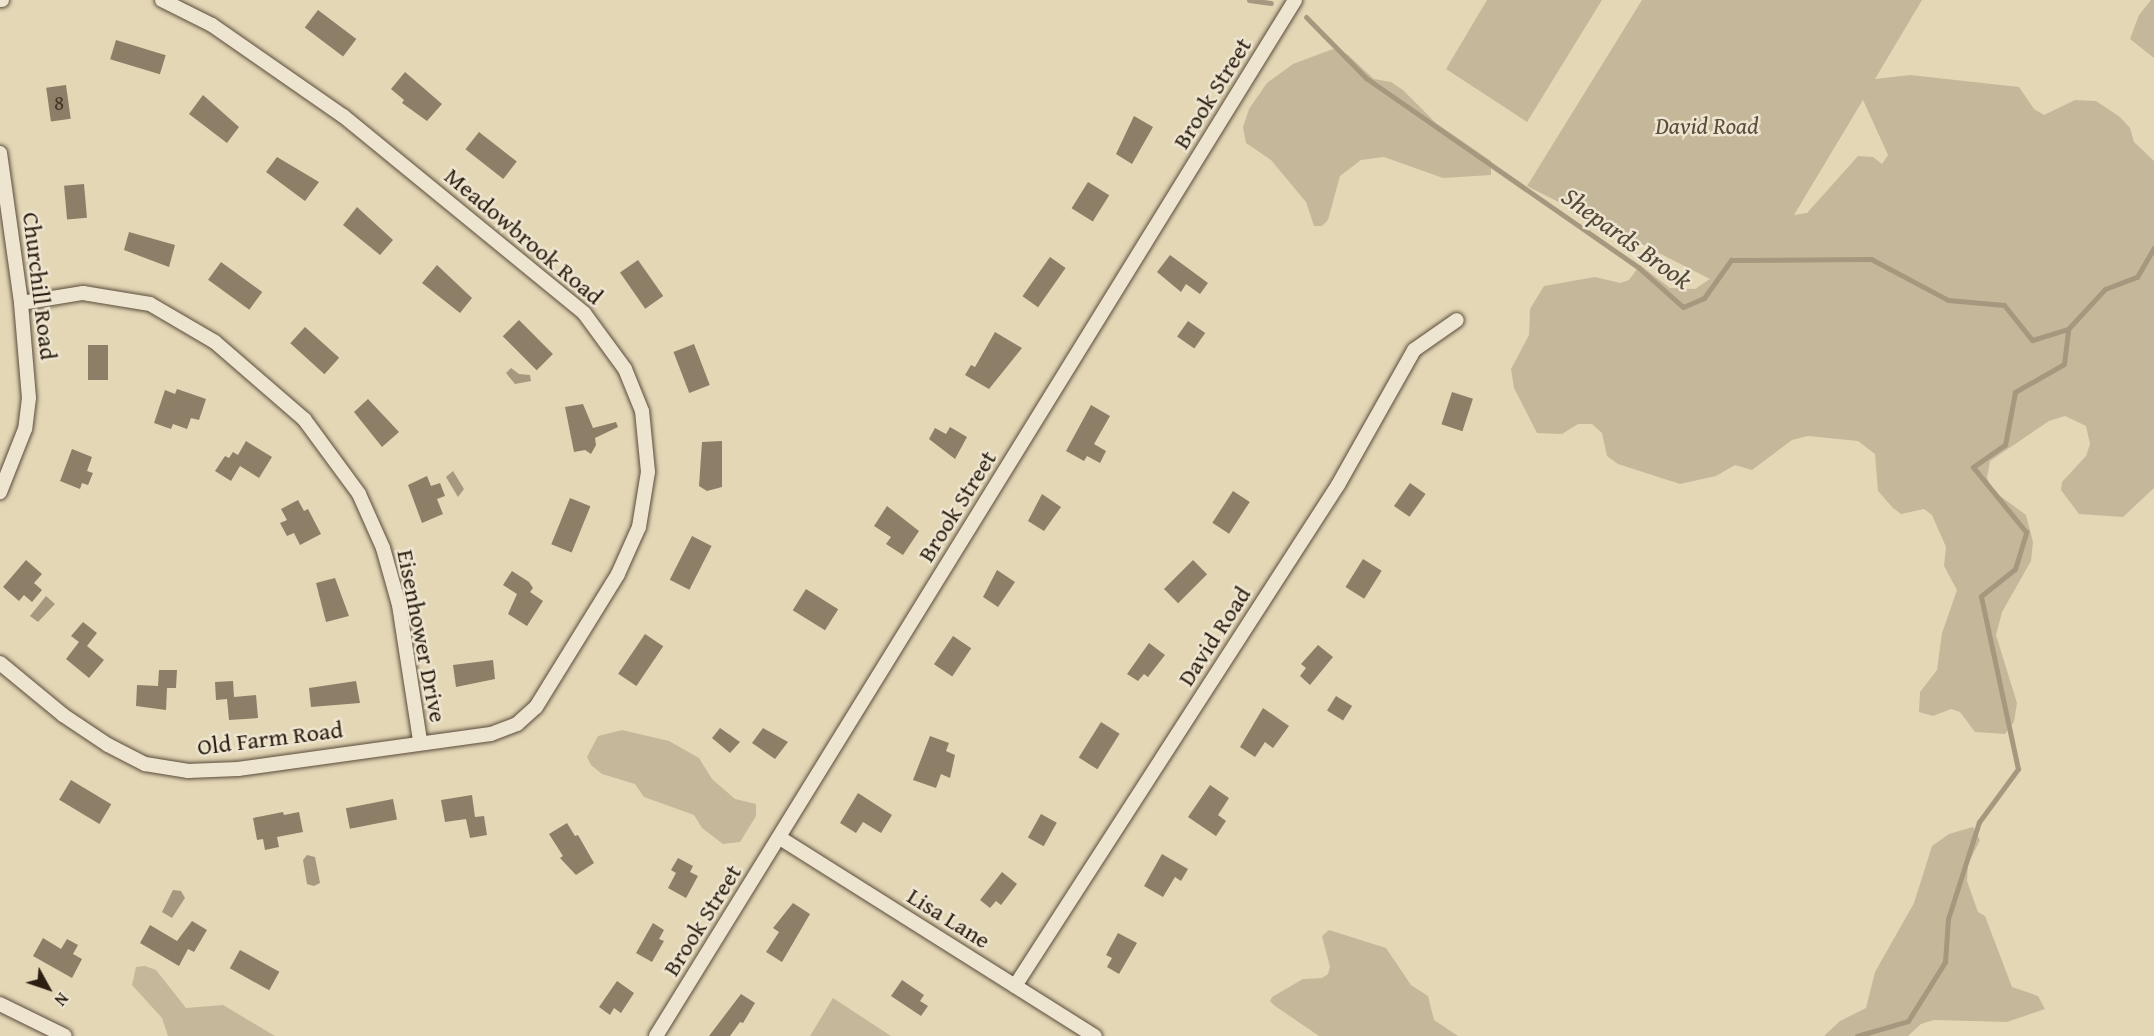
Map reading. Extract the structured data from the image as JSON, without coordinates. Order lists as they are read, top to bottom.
{
  "streets": {
    "street": [
      "Brook Street",
      "Meadowbrook Road",
      "Churchill Road",
      "Eisenhower Drive",
      "David Road",
      "Old Farm Road",
      "Lisa Lane"
    ]
  },
  "crossings": [
    ["Brook Street", "Lisa Lane"],
    ["Meadowbrook Road", "Old Farm Road"],
    ["Churchill Road", "Eisenhower Drive"],
    ["Eisenhower Drive", "Old Farm Road"],
    ["David Road", "Lisa Lane"]
  ],
  "water": ["Shepards Brook"],
  "parks": ["David Road"],
  "house_numbers": ["8"],
  "north": "bottom right"
}
